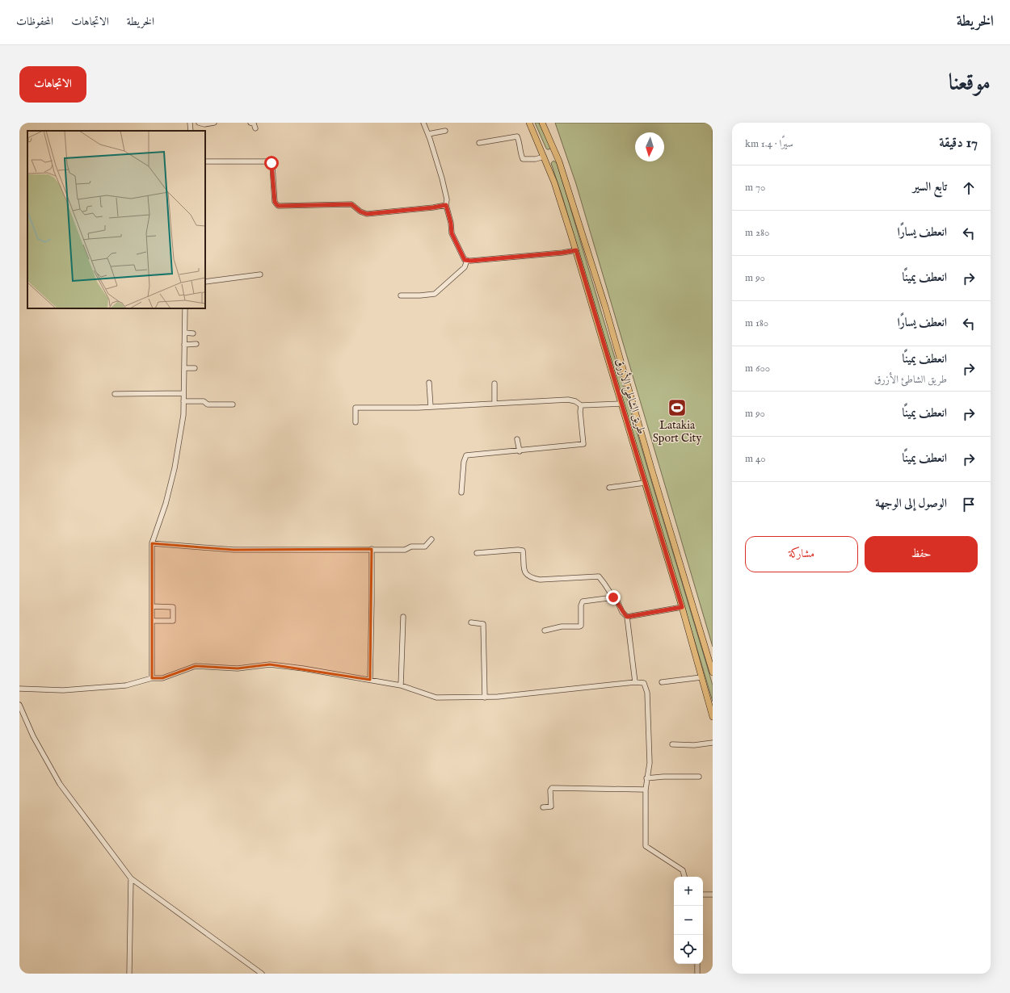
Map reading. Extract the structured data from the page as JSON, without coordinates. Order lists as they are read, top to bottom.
{
  "streets": {
    "main road": ["طريق الشاطئ الأزرق"]
  },
  "places": {
    "sports": ["Latakia Sport City"]
  },
  "north": "bottom",
  "page": {
    "header": "الخريطة",
    "nav": ["الخريطة", "الاتجاهات", "المحفوظات"],
    "title": "موقعنا",
    "buttons": [
      "الاتجاهات",
      ["حفظ", "مشاركة"]
    ],
    "heading": ["17 دقيقة", "سيرًا · 1.4 km"],
    "list": [
      ["تابع السير", "70 m"],
      ["انعطف يسارًا", "280 m"],
      ["انعطف يمينًا", "90 m"],
      ["انعطف يسارًا", "180 m"],
      ["انعطف يمينًا", "طريق الشاطئ الأزرق", "600 m"],
      ["انعطف يمينًا", "90 m"],
      ["انعطف يمينًا", "40 m"],
      "الوصول إلى الوجهة"
    ],
    "map_buttons": ["+", "−"]
  }
}
